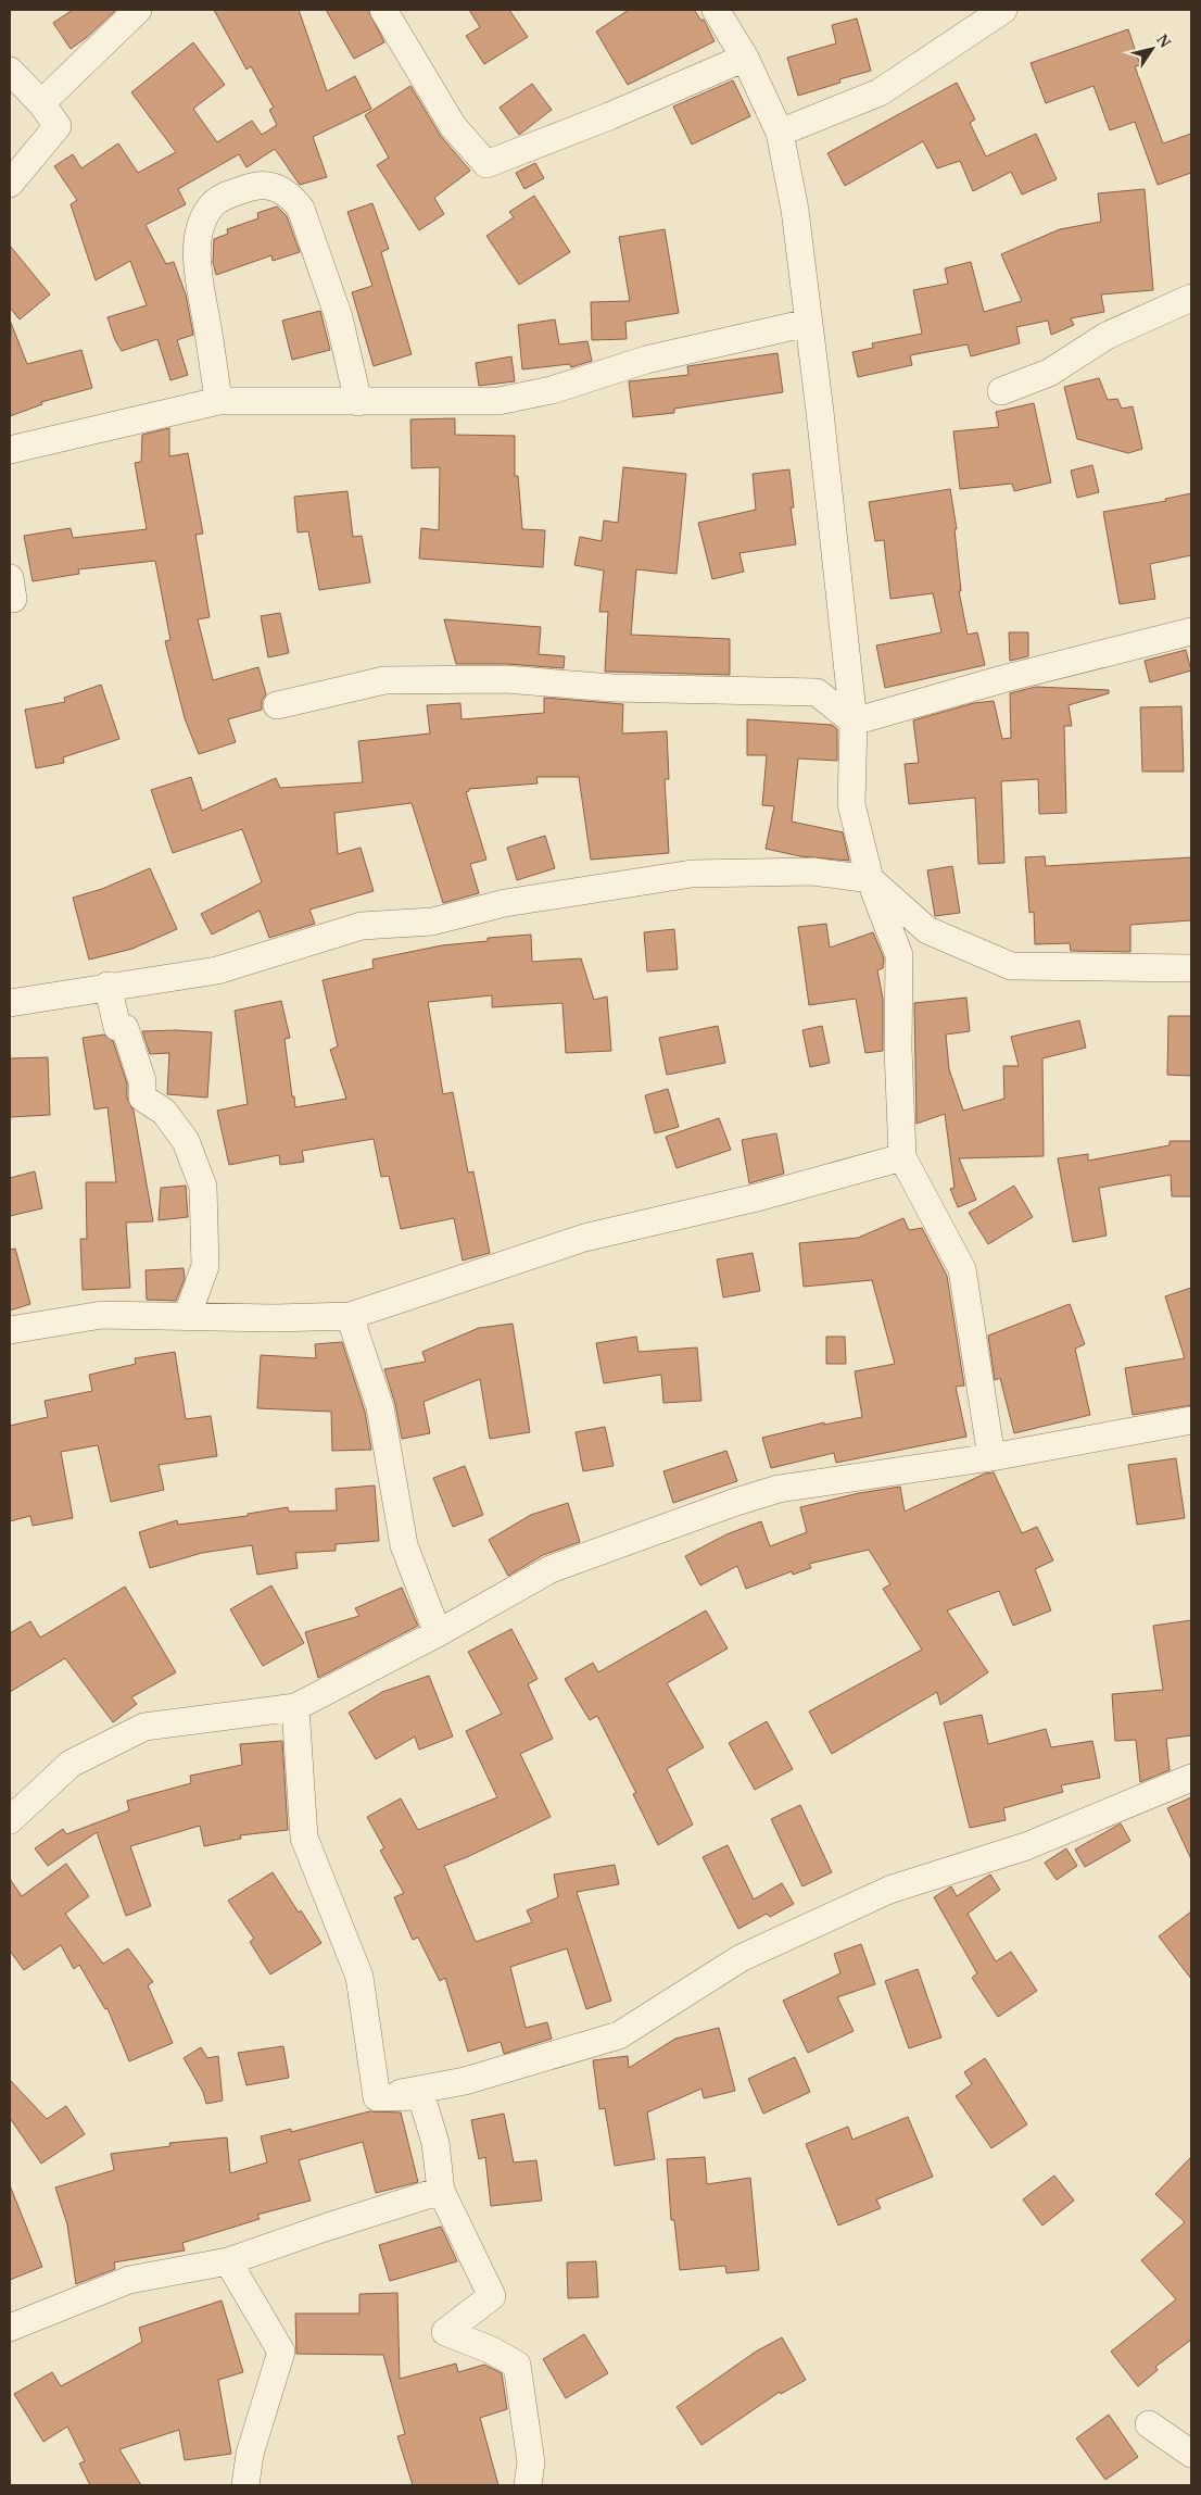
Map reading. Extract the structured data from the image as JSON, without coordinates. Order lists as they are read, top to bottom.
{
  "north": "top right"
}
